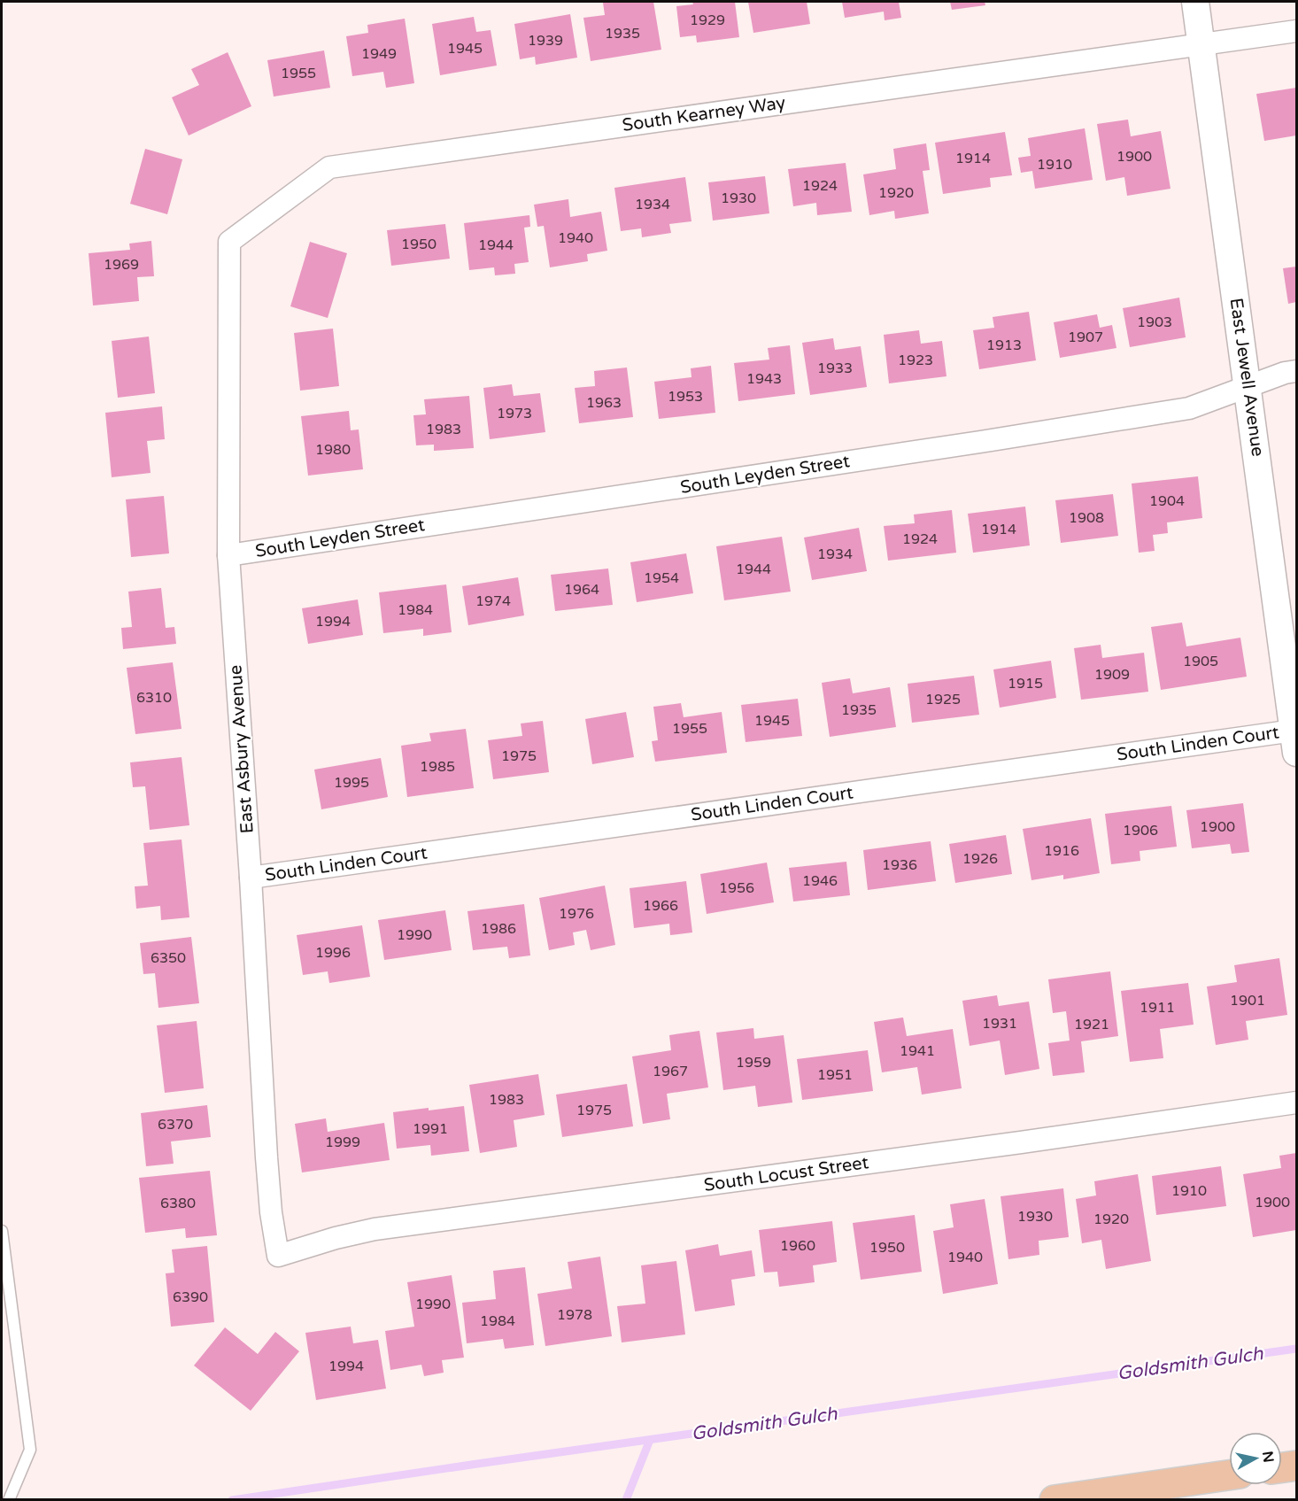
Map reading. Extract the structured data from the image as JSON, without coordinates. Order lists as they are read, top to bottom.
{
  "streets": {
    "street": [
      "South Kearney Way",
      "East Jewell Avenue",
      "South Leyden Street",
      "South Linden Court",
      "East Asbury Avenue",
      "South Locust Street"
    ]
  },
  "crossings": [
    ["South Kearney Way", "East Jewell Avenue"],
    ["South Kearney Way", "East Asbury Avenue"],
    ["East Jewell Avenue", "South Leyden Street"],
    ["East Jewell Avenue", "South Linden Court"],
    ["South Leyden Street", "East Asbury Avenue"],
    ["South Linden Court", "East Asbury Avenue"],
    ["East Asbury Avenue", "South Locust Street"]
  ],
  "water": ["Goldsmith Gulch"],
  "house_numbers": [
    "1929",
    "1935",
    "1939",
    "1945",
    "1949",
    "1955",
    "1900",
    "1914",
    "1910",
    "1924",
    "1920",
    "1930",
    "1934",
    "1940",
    "1950",
    "1944",
    "1969",
    "1903",
    "1907",
    "1913",
    "1923",
    "1933",
    "1943",
    "1953",
    "1963",
    "1973",
    "1983",
    "1980",
    "1904",
    "1908",
    "1914",
    "1924",
    "1934",
    "1944",
    "1954",
    "1964",
    "1974",
    "1984",
    "1994",
    "1905",
    "1909",
    "1915",
    "6310",
    "1925",
    "1935",
    "1945",
    "1955",
    "1975",
    "1985",
    "1995",
    "1900",
    "1906",
    "1916",
    "1926",
    "1936",
    "1946",
    "1956",
    "1966",
    "1976",
    "1986",
    "1990",
    "1996",
    "6350",
    "1901",
    "1911",
    "1931",
    "1921",
    "1941",
    "1959",
    "1967",
    "1951",
    "1983",
    "1975",
    "6370",
    "1991",
    "1999",
    "1910",
    "1900",
    "6380",
    "1930",
    "1920",
    "1960",
    "1950",
    "1940",
    "6390",
    "1990",
    "1978",
    "1984",
    "1994"
  ],
  "north": "right"
}
